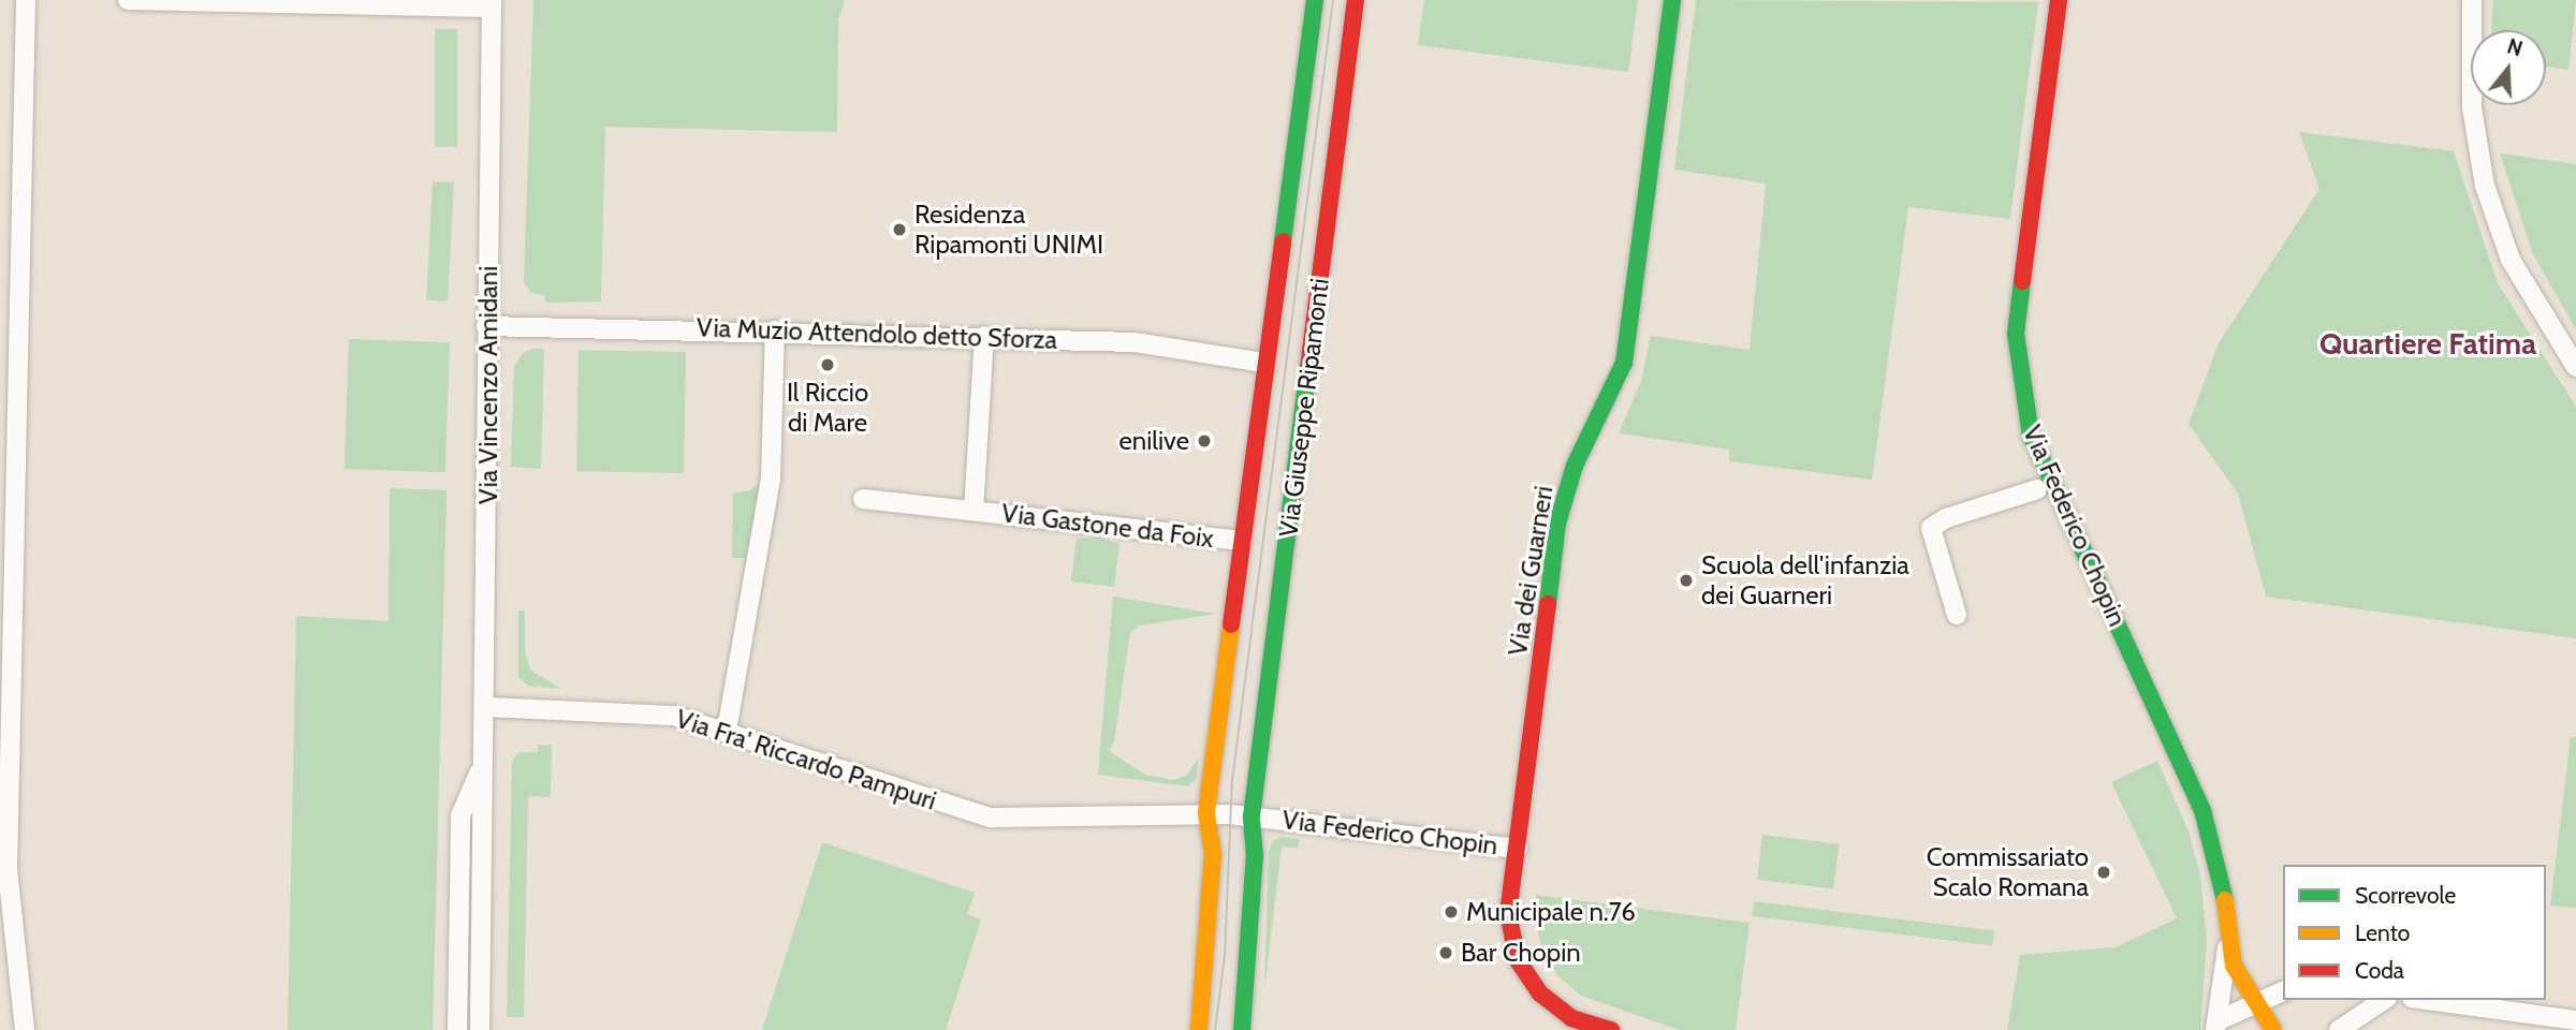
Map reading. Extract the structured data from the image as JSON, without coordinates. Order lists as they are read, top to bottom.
{
  "streets": {
    "street": [
      "Via Muzio Attendolo detto Sforza",
      "Via Vincenzo Amidani",
      "Via Giuseppe Ripamonti",
      "Via Gastone da Foix",
      "Via Federico Chopin",
      "Via dei Guarneri",
      "Via Fra' Riccardo Pampuri"
    ]
  },
  "crossings": [
    ["Via Muzio Attendolo detto Sforza", "Via Vincenzo Amidani"],
    ["Via Muzio Attendolo detto Sforza", "Via Giuseppe Ripamonti"],
    ["Via Vincenzo Amidani", "Via Fra' Riccardo Pampuri"],
    ["Via Giuseppe Ripamonti", "Via Gastone da Foix"],
    ["Via Giuseppe Ripamonti", "Via Federico Chopin"],
    ["Via Giuseppe Ripamonti", "Via Fra' Riccardo Pampuri"],
    ["Via Federico Chopin", "Via dei Guarneri"]
  ],
  "districts": ["Quartiere Fatima"],
  "places": [
    "Residenza Ripamonti UNIMI",
    "Il Riccio di Mare",
    "enilive",
    "Scuola dell'infanzia dei Guarneri",
    "Commissariato Scalo Romana",
    "Municipale n.76",
    "Bar Chopin"
  ],
  "legend": ["Scorrevole", "Lento", "Coda"],
  "north": "top"
}
